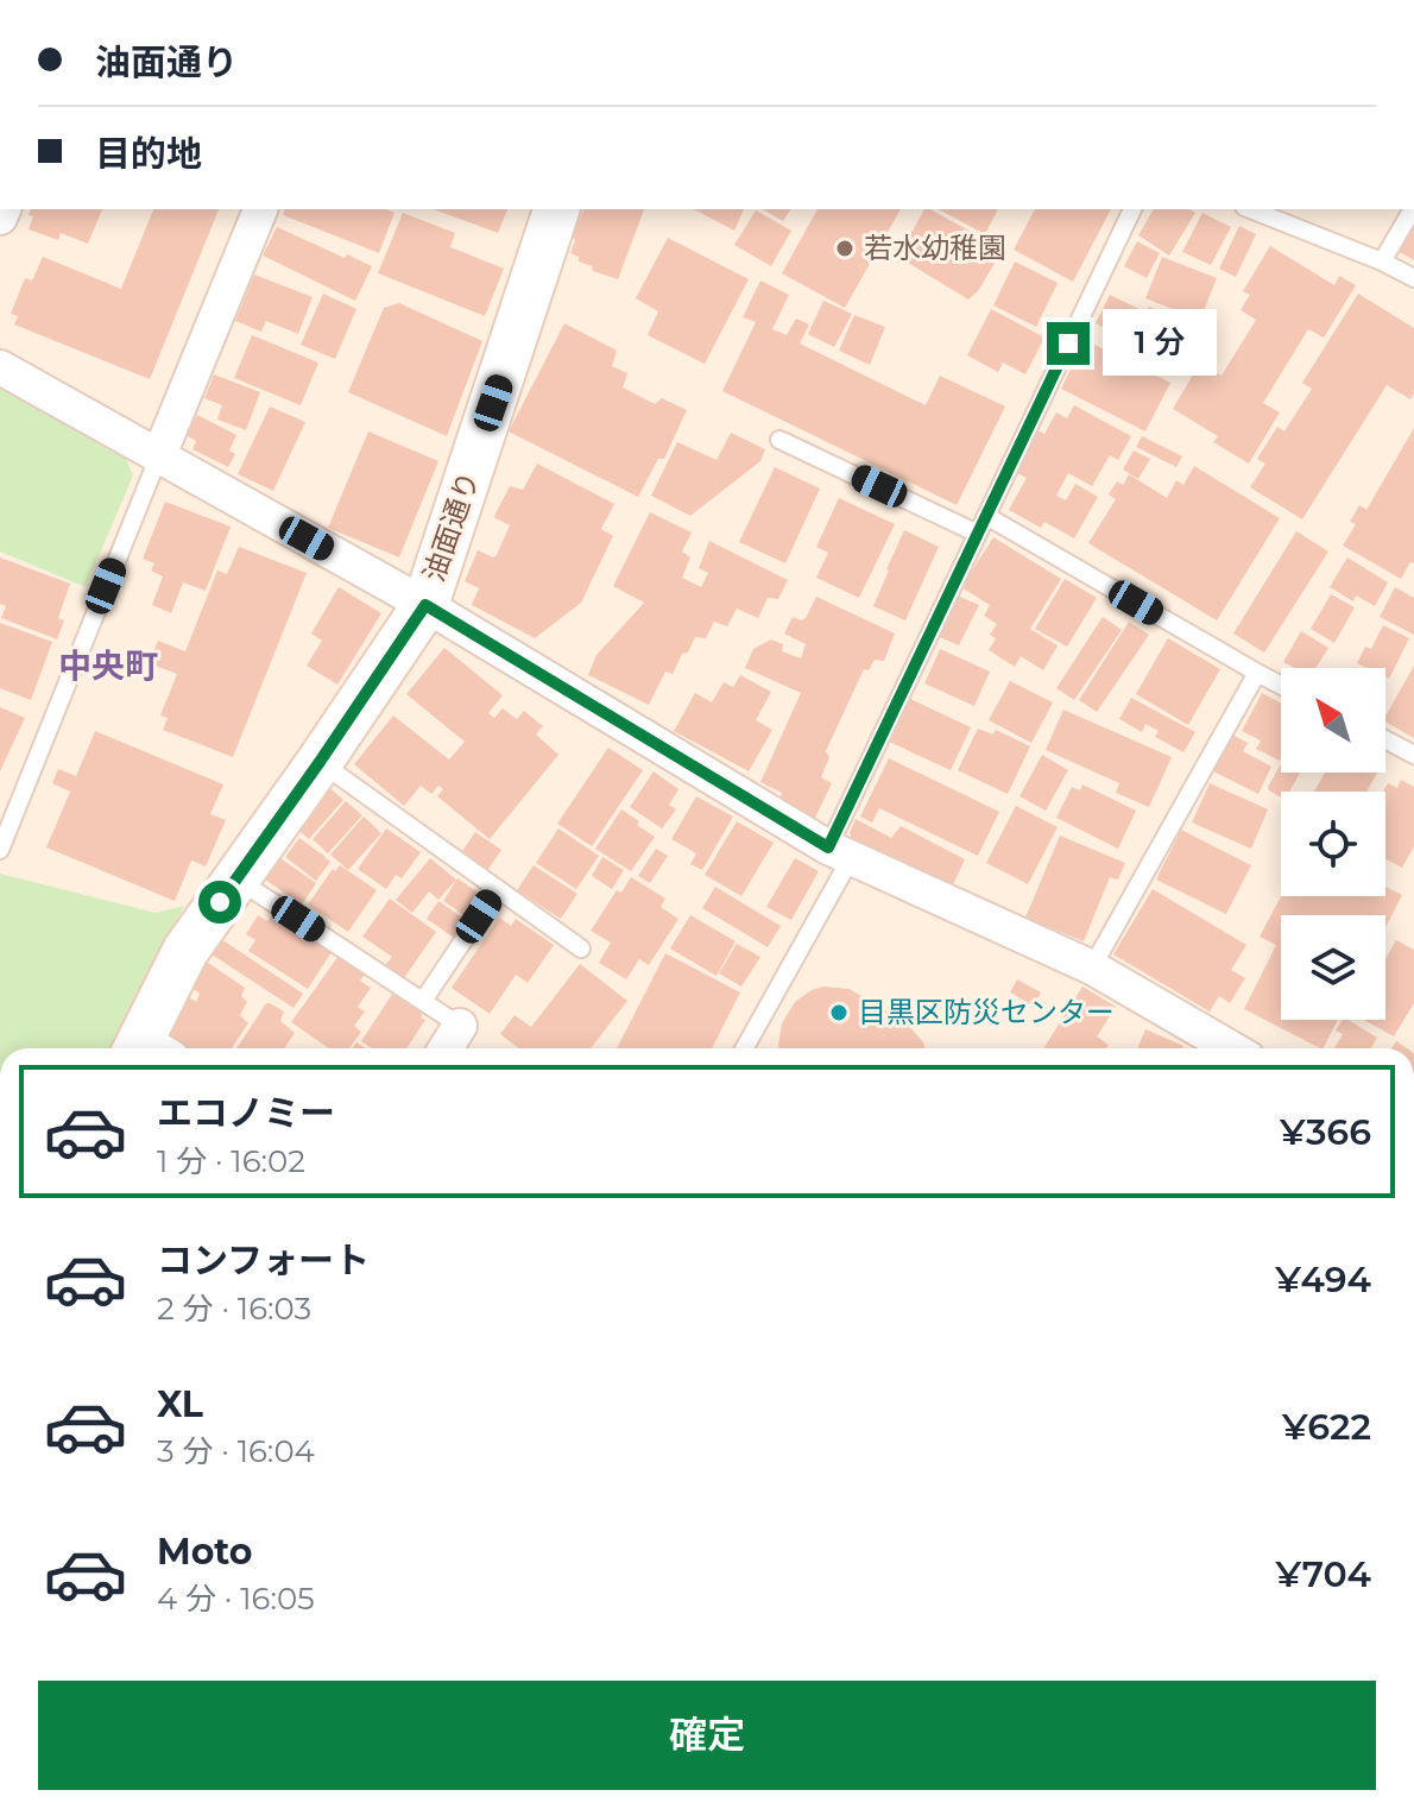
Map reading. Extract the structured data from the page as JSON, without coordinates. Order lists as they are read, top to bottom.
{
  "streets": {
    "street": ["油面通り"]
  },
  "districts": ["中央町"],
  "places": ["若水幼稚園", "目黒区防災センター"],
  "north": "top left",
  "page": {
    "banner": ["油面通り", "目的地"],
    "bubble": "1 分",
    "list": [
      {
        "name": "エコノミー",
        "note": "1 分 · 16:02",
        "value": "¥366"
      },
      {
        "name": "コンフォート",
        "note": "2 分 · 16:03",
        "value": "¥494"
      },
      {
        "name": "XL",
        "note": "3 分 · 16:04",
        "value": "¥622"
      },
      {
        "name": "Moto",
        "note": "4 分 · 16:05",
        "value": "¥704"
      }
    ],
    "buttons": "確定"
  }
}
